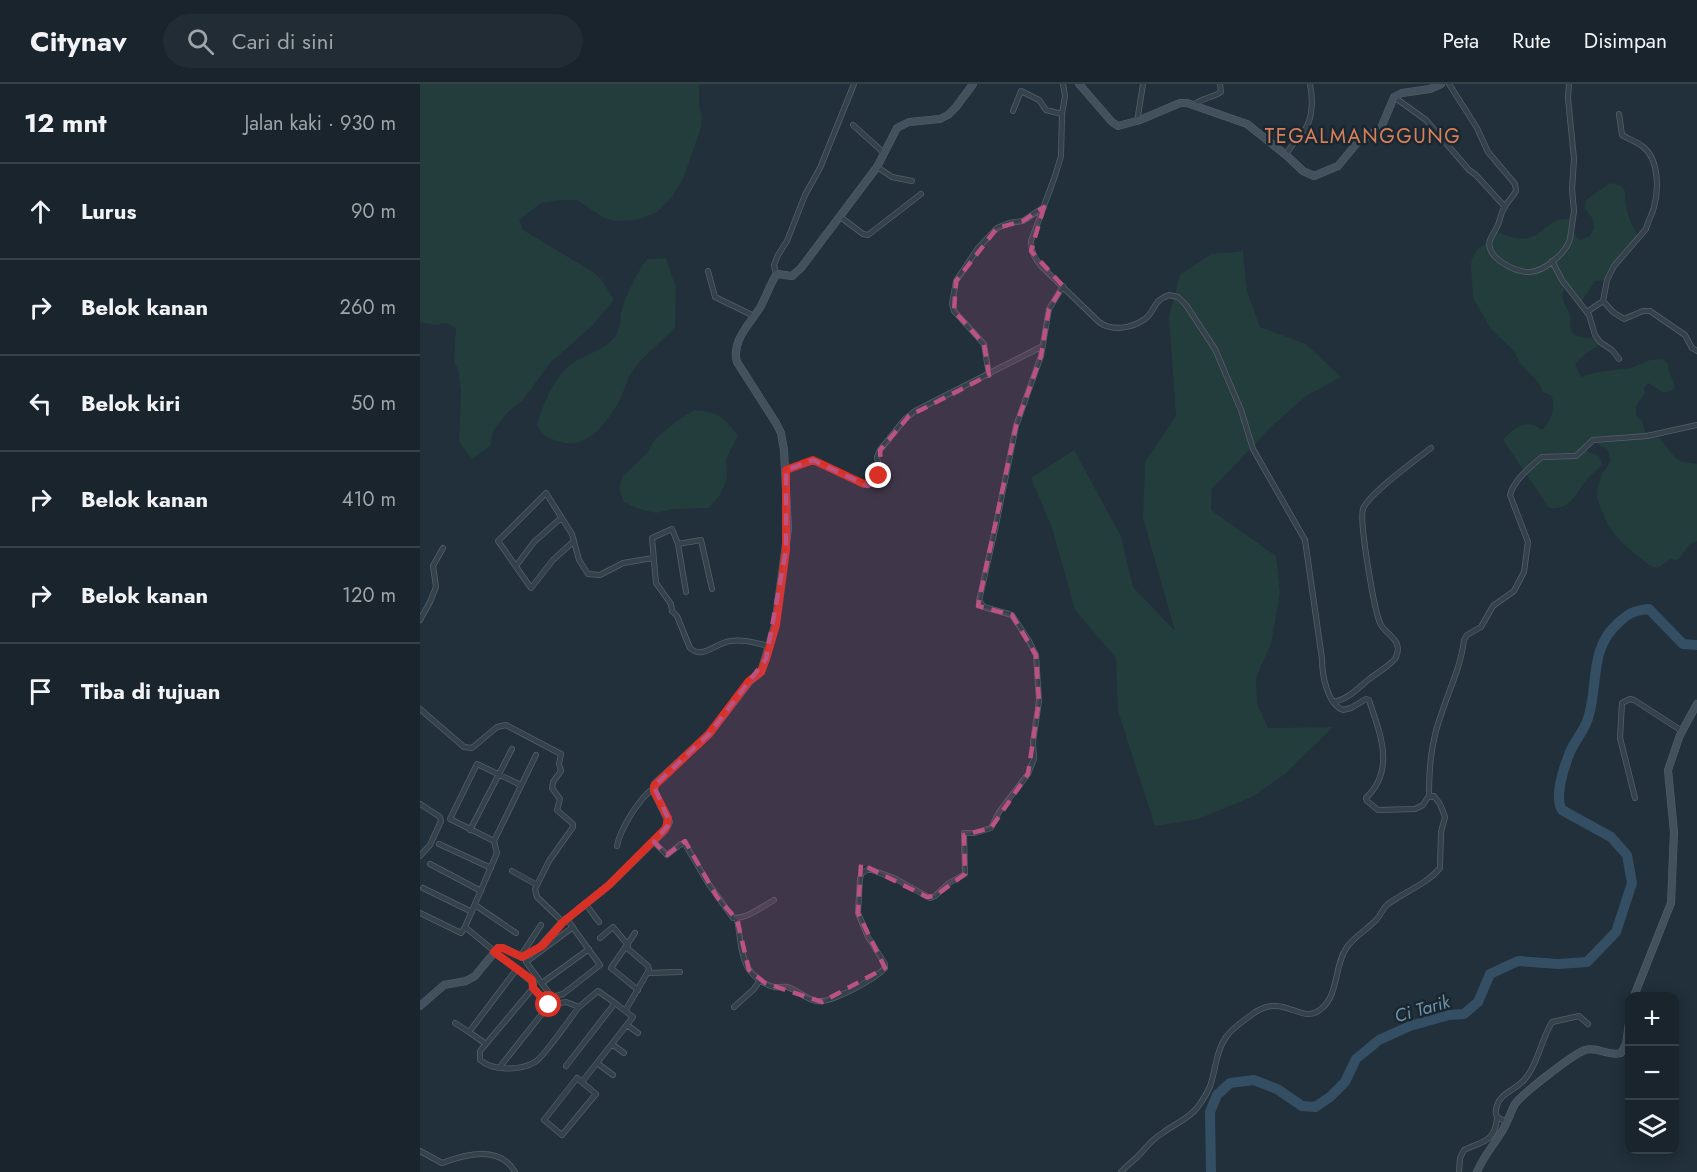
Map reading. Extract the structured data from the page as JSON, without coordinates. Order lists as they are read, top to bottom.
{
  "districts": ["TEGALMANGGUNG"],
  "water": ["Ci Tarik"],
  "page": {
    "header": "Citynav",
    "search": "Cari di sini",
    "nav": ["Peta", "Rute", "Disimpan"],
    "heading": ["12 mnt", "Jalan kaki · 930 m"],
    "list": [
      ["Lurus", "90 m"],
      ["Belok kanan", "260 m"],
      ["Belok kiri", "50 m"],
      ["Belok kanan", "410 m"],
      ["Belok kanan", "120 m"],
      "Tiba di tujuan"
    ],
    "map_buttons": ["+", "−"]
  }
}
